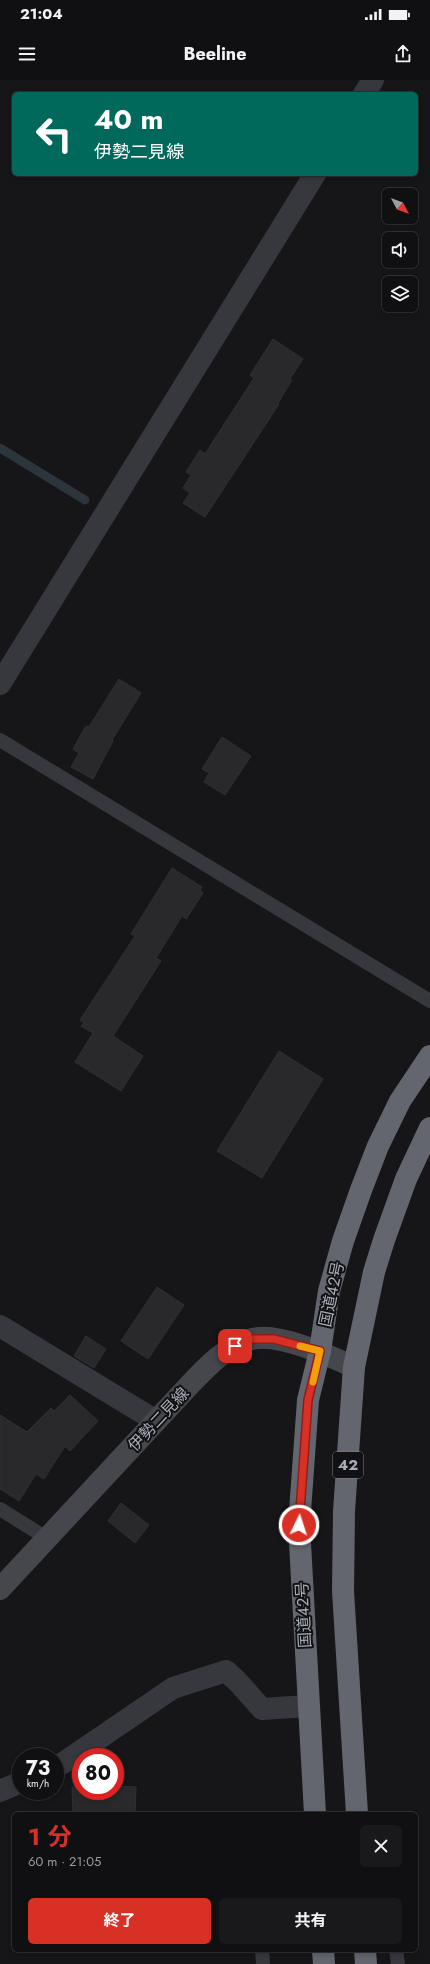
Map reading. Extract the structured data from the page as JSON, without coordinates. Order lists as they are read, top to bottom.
{
  "streets": {
    "highway": ["国道42号", "42"],
    "main road": ["伊勢二見線"]
  },
  "crossings": [
    ["国道42号", "伊勢二見線"],
    ["伊勢二見線", "42"]
  ],
  "north": "bottom right",
  "page": {
    "status": "21:04",
    "header": "Beeline",
    "turn": ["40 m", "伊勢二見線"],
    "speed": "73 km/h",
    "limit": "80",
    "heading": ["1 分", "60 m · 21:05"],
    "buttons": ["終了", "共有"]
  }
}
